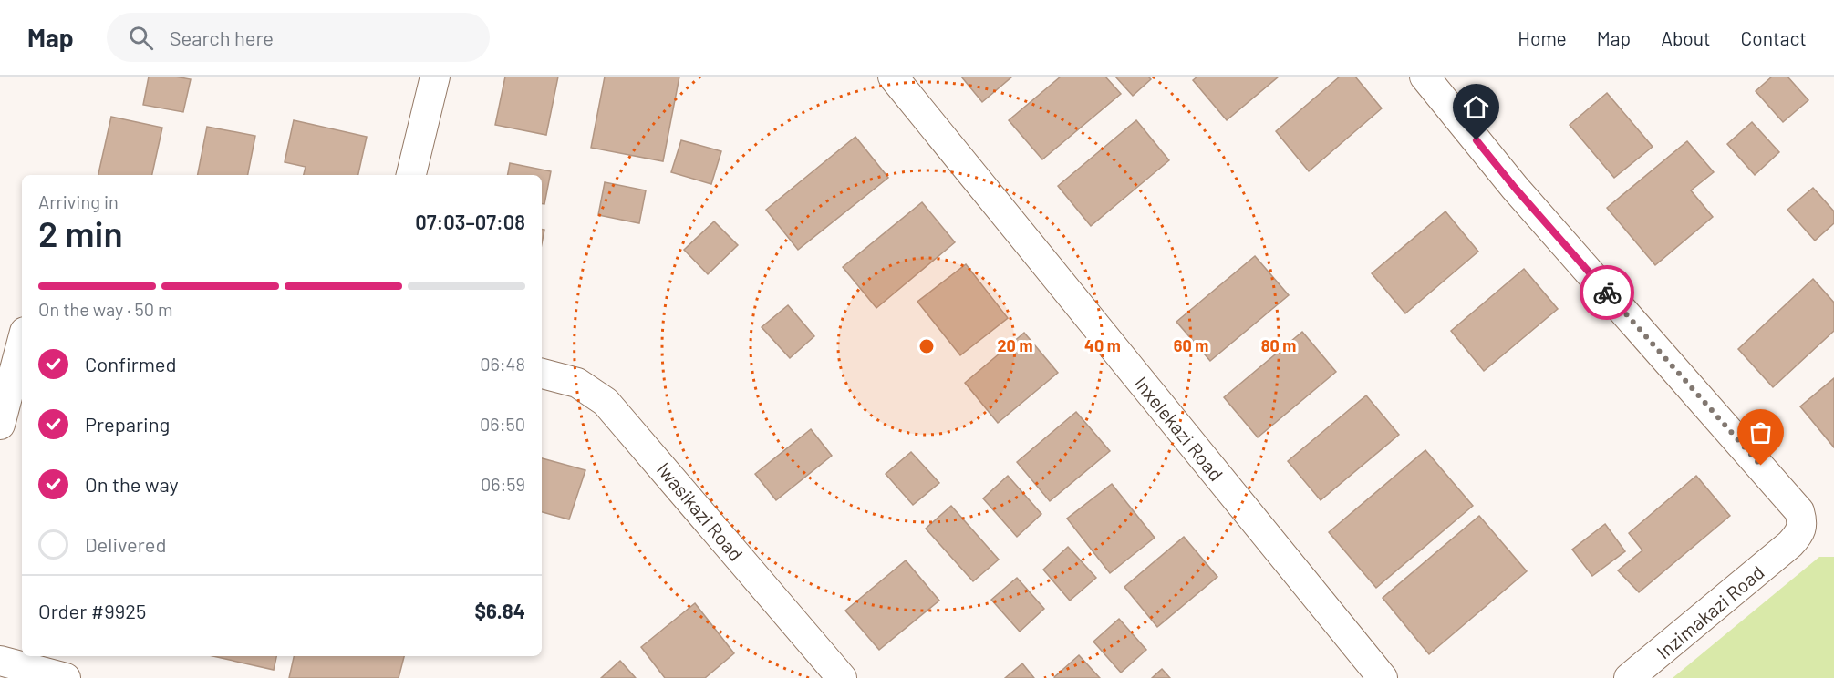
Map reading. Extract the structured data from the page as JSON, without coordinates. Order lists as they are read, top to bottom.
{
  "streets": {
    "street": ["Inxelekazi Road", "Iwasikazi Road", "Inzimakazi Road"]
  },
  "page": {
    "header": "Map",
    "search": "Search here",
    "nav": [
      "Home",
      "Map",
      "About",
      "Contact"
    ],
    "heading": ["2 min", "Arriving in", "07:03–07:08"],
    "panel": ["Order #9925", "$6.84"],
    "bar": "On the way · 50 m",
    "list": [
      ["Confirmed", "06:48"],
      ["Preparing", "06:50"],
      ["On the way", "06:59"],
      "Delivered"
    ]
  },
  "rings": [
    "20 m",
    "40 m",
    "60 m",
    "80 m"
  ]
}
